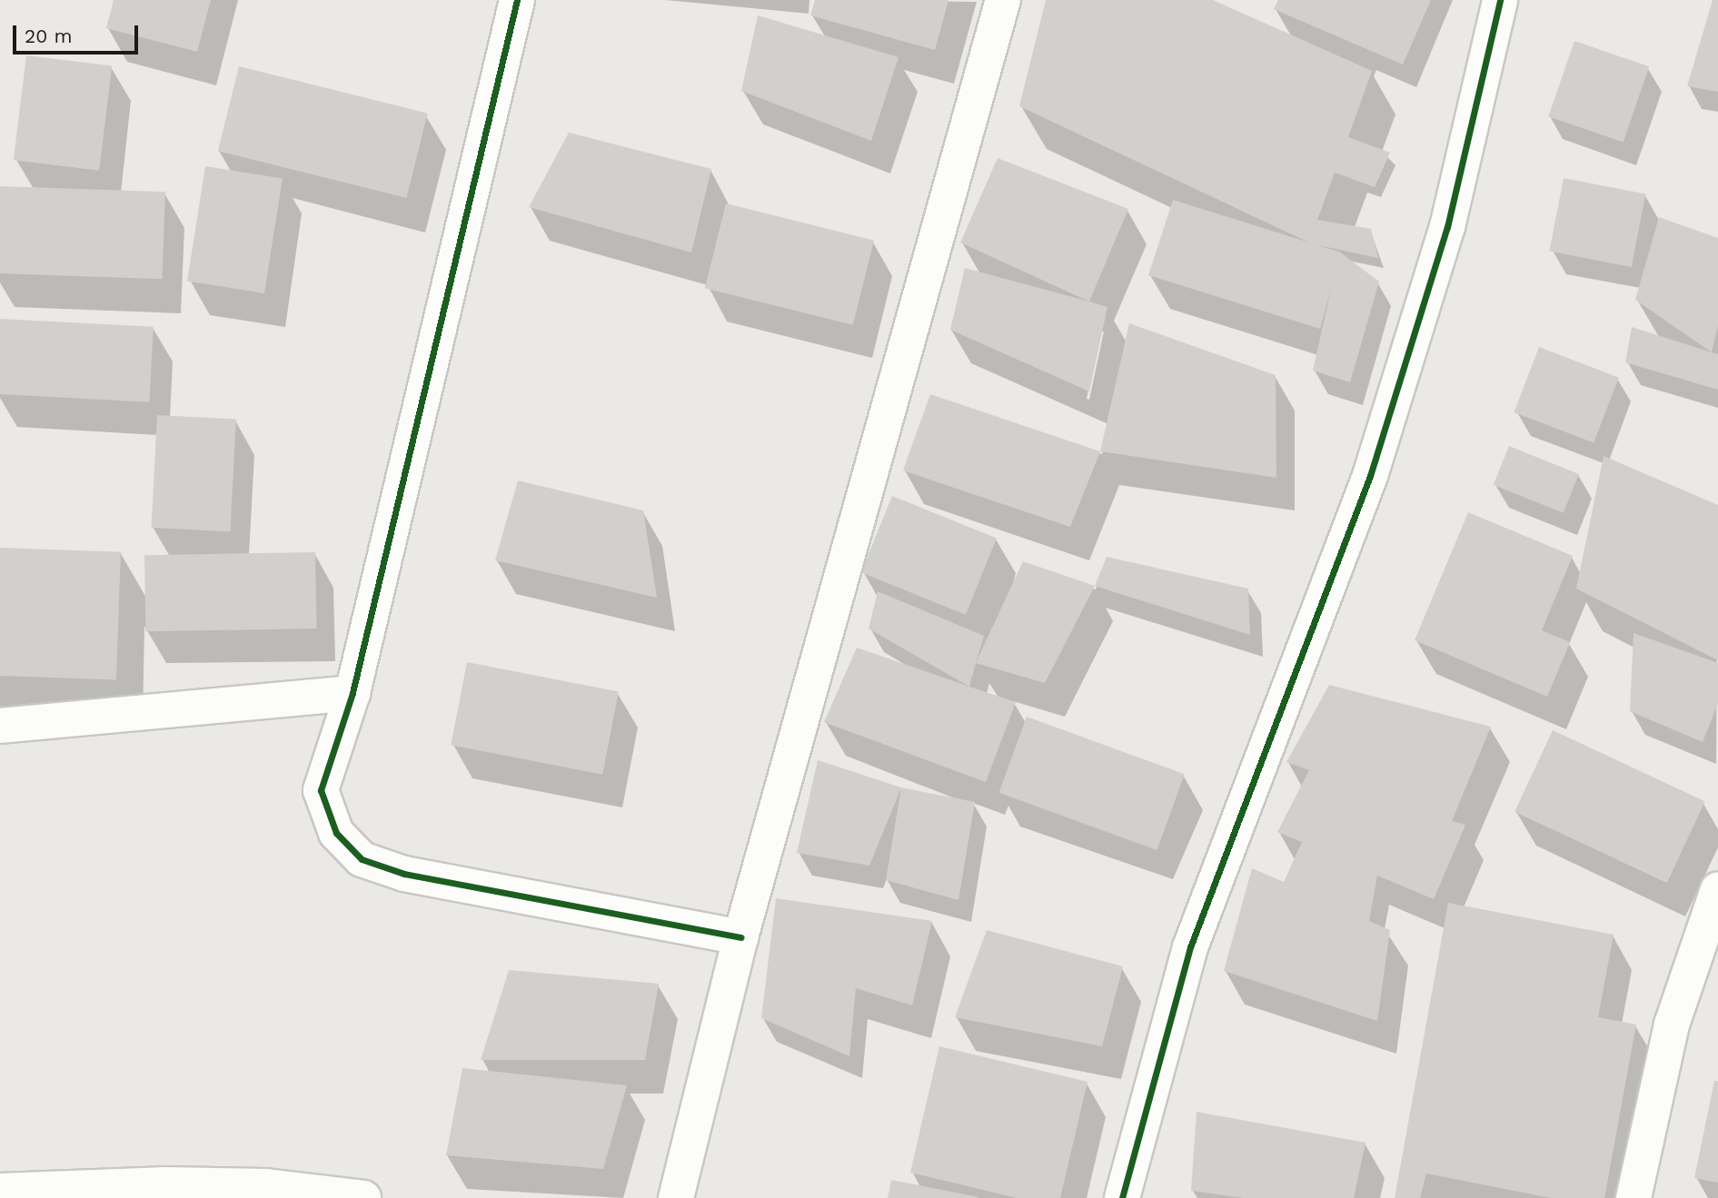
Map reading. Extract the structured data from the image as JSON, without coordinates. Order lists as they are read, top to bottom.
{
  "scale_bar": "20 m"
}
